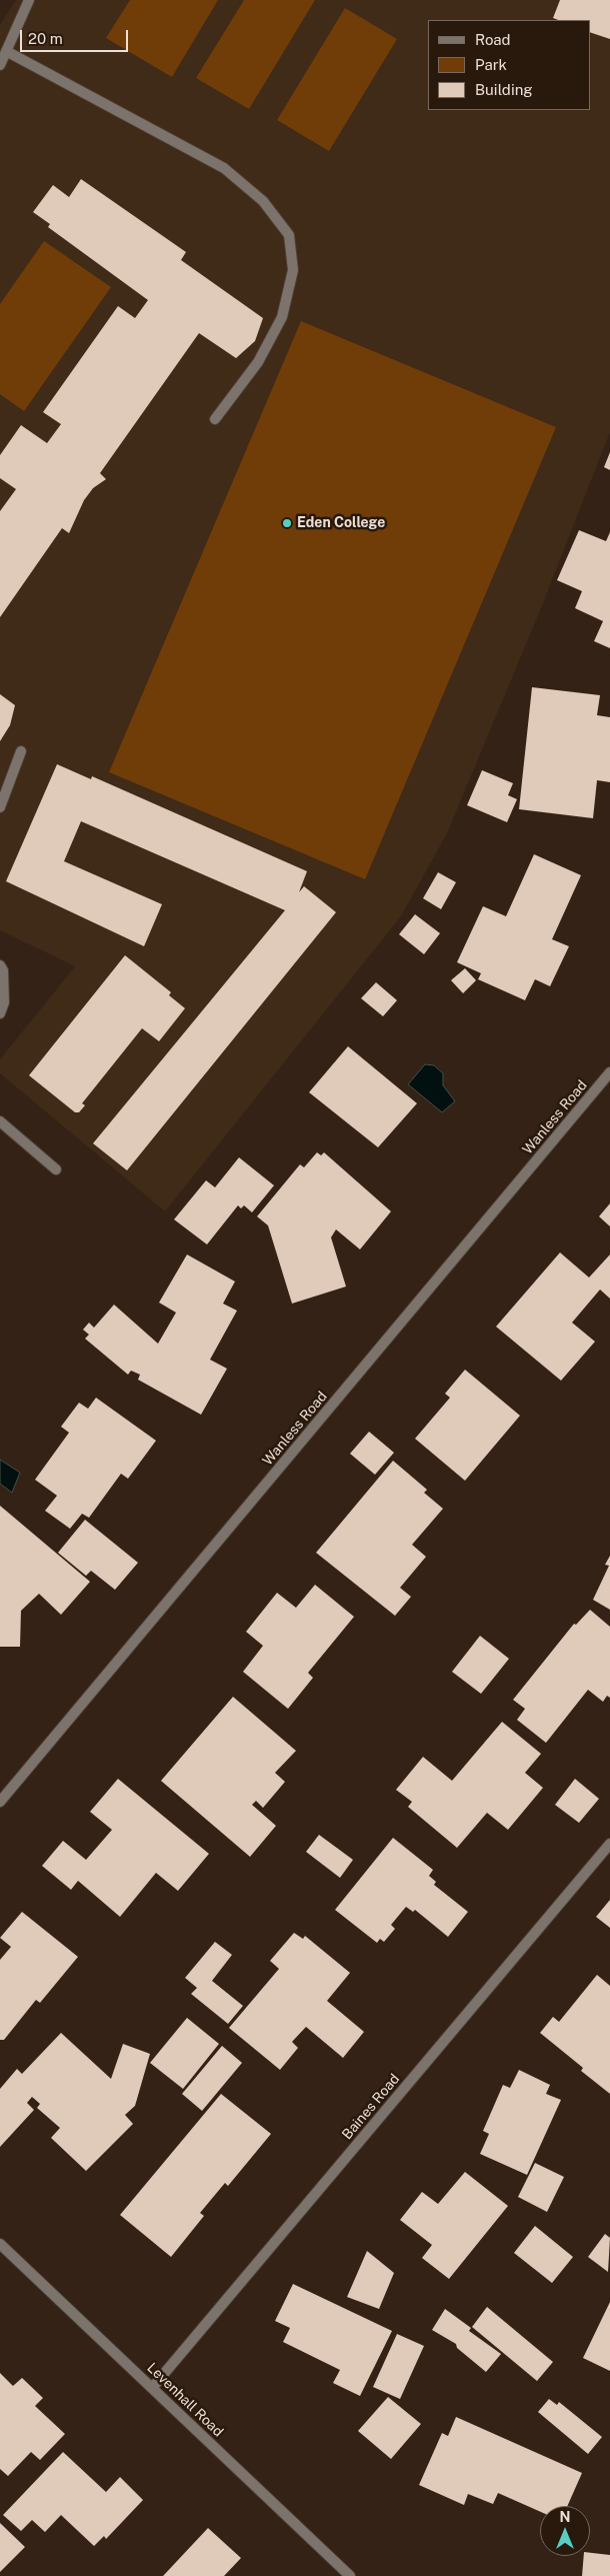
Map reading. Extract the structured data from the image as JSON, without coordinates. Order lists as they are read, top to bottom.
{
  "streets": {
    "street": ["Wanless Road", "Baines Road", "Levenhall Road"]
  },
  "crossings": [
    ["Baines Road", "Levenhall Road"]
  ],
  "places": ["Eden College"],
  "legend": ["Road", "Park", "Building"],
  "scale_bar": "20 m",
  "north": "top"
}
